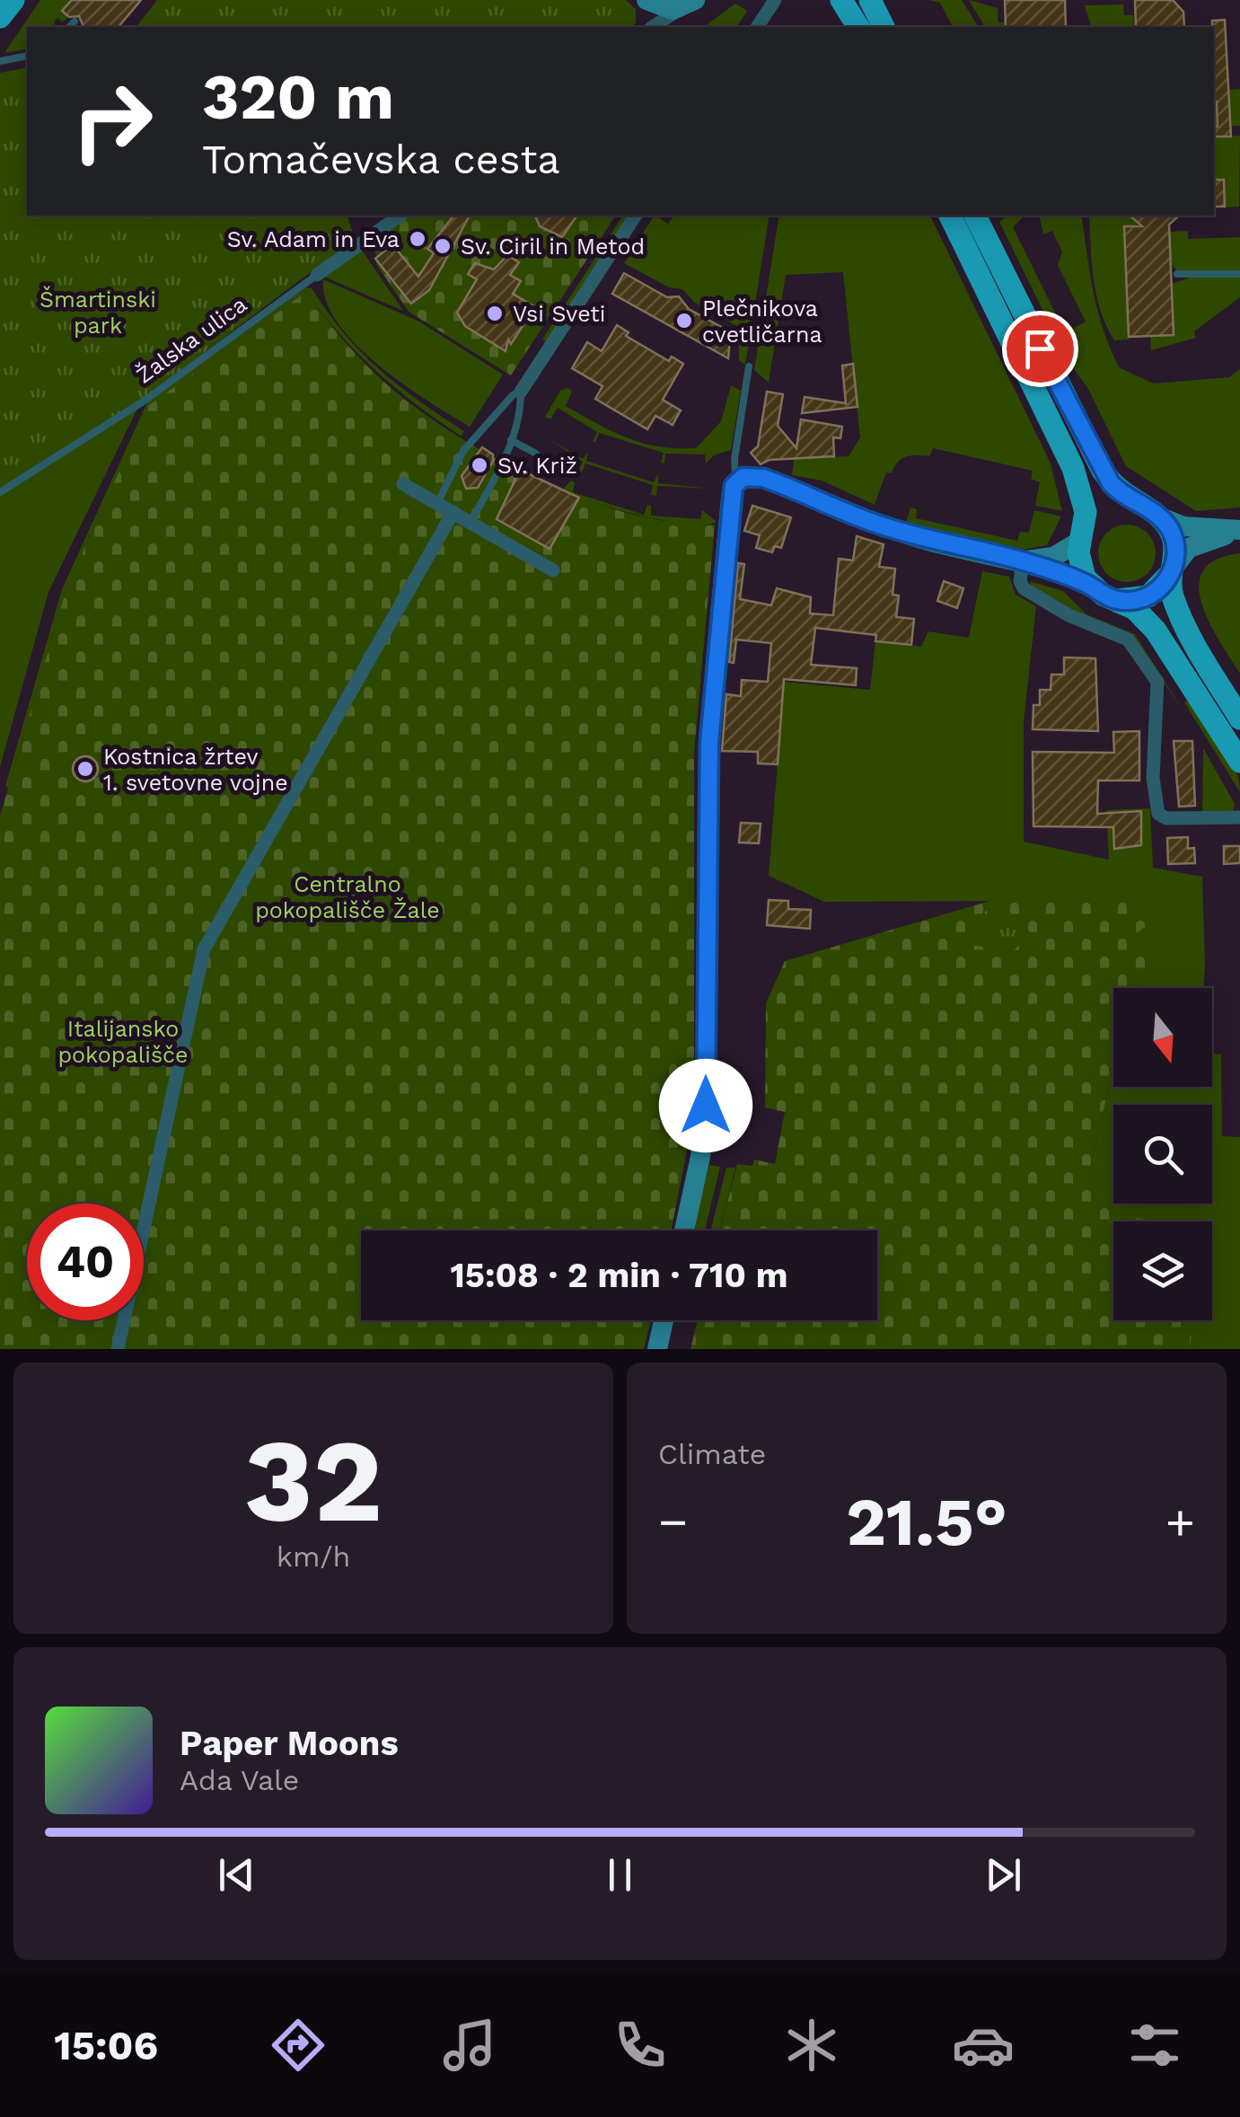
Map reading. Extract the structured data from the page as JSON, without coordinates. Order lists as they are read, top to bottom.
{
  "streets": {
    "street": ["Žalska ulica"]
  },
  "parks": ["Šmartinski park", "Centralno pokopališče Žale", "Italijansko pokopališče"],
  "places": [
    "Sv. Adam in Eva",
    "Sv. Ciril in Metod",
    "Vsi Sveti",
    "Plečnikova cvetličarna",
    "Sv. Križ",
    "Kostnica žrtev 1. svetovne vojne"
  ],
  "north": "bottom",
  "page": {
    "turn": ["320 m", "Tomačevska cesta"],
    "limit": "40",
    "trip": "15:08 · 2 min · 710 m",
    "tile": [
      ["32", "km/h"],
      "Climate"
    ],
    "heat": ["−", "21.5°", "+"],
    "song": ["Paper Moons", "Ada Vale"],
    "tabs": "15:06"
  }
}
